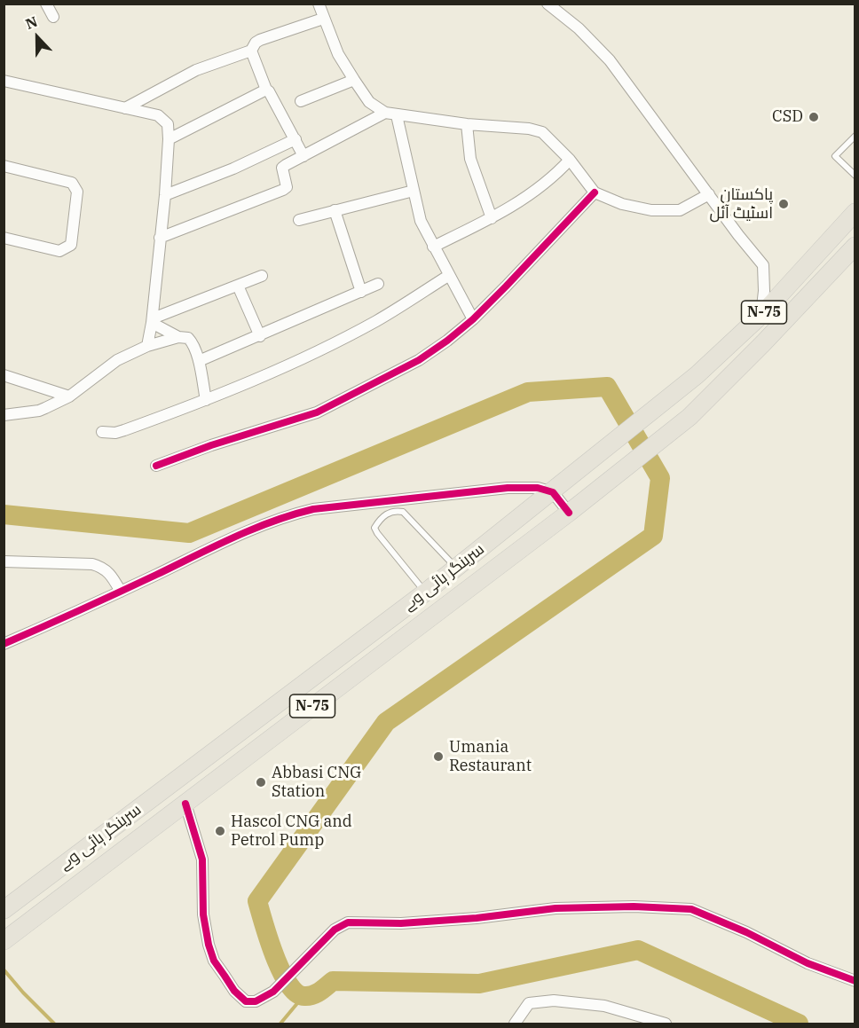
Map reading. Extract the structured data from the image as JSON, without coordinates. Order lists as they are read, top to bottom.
{
  "streets": {
    "highway": ["N-75", "سرینگر ہائی وے"]
  },
  "places": [
    "CSD",
    "پاکستان اسٹیٹ آئل",
    "Umania Restaurant",
    "Abbasi CNG Station",
    "Hascol CNG and Petrol Pump"
  ],
  "north": "top"
}
